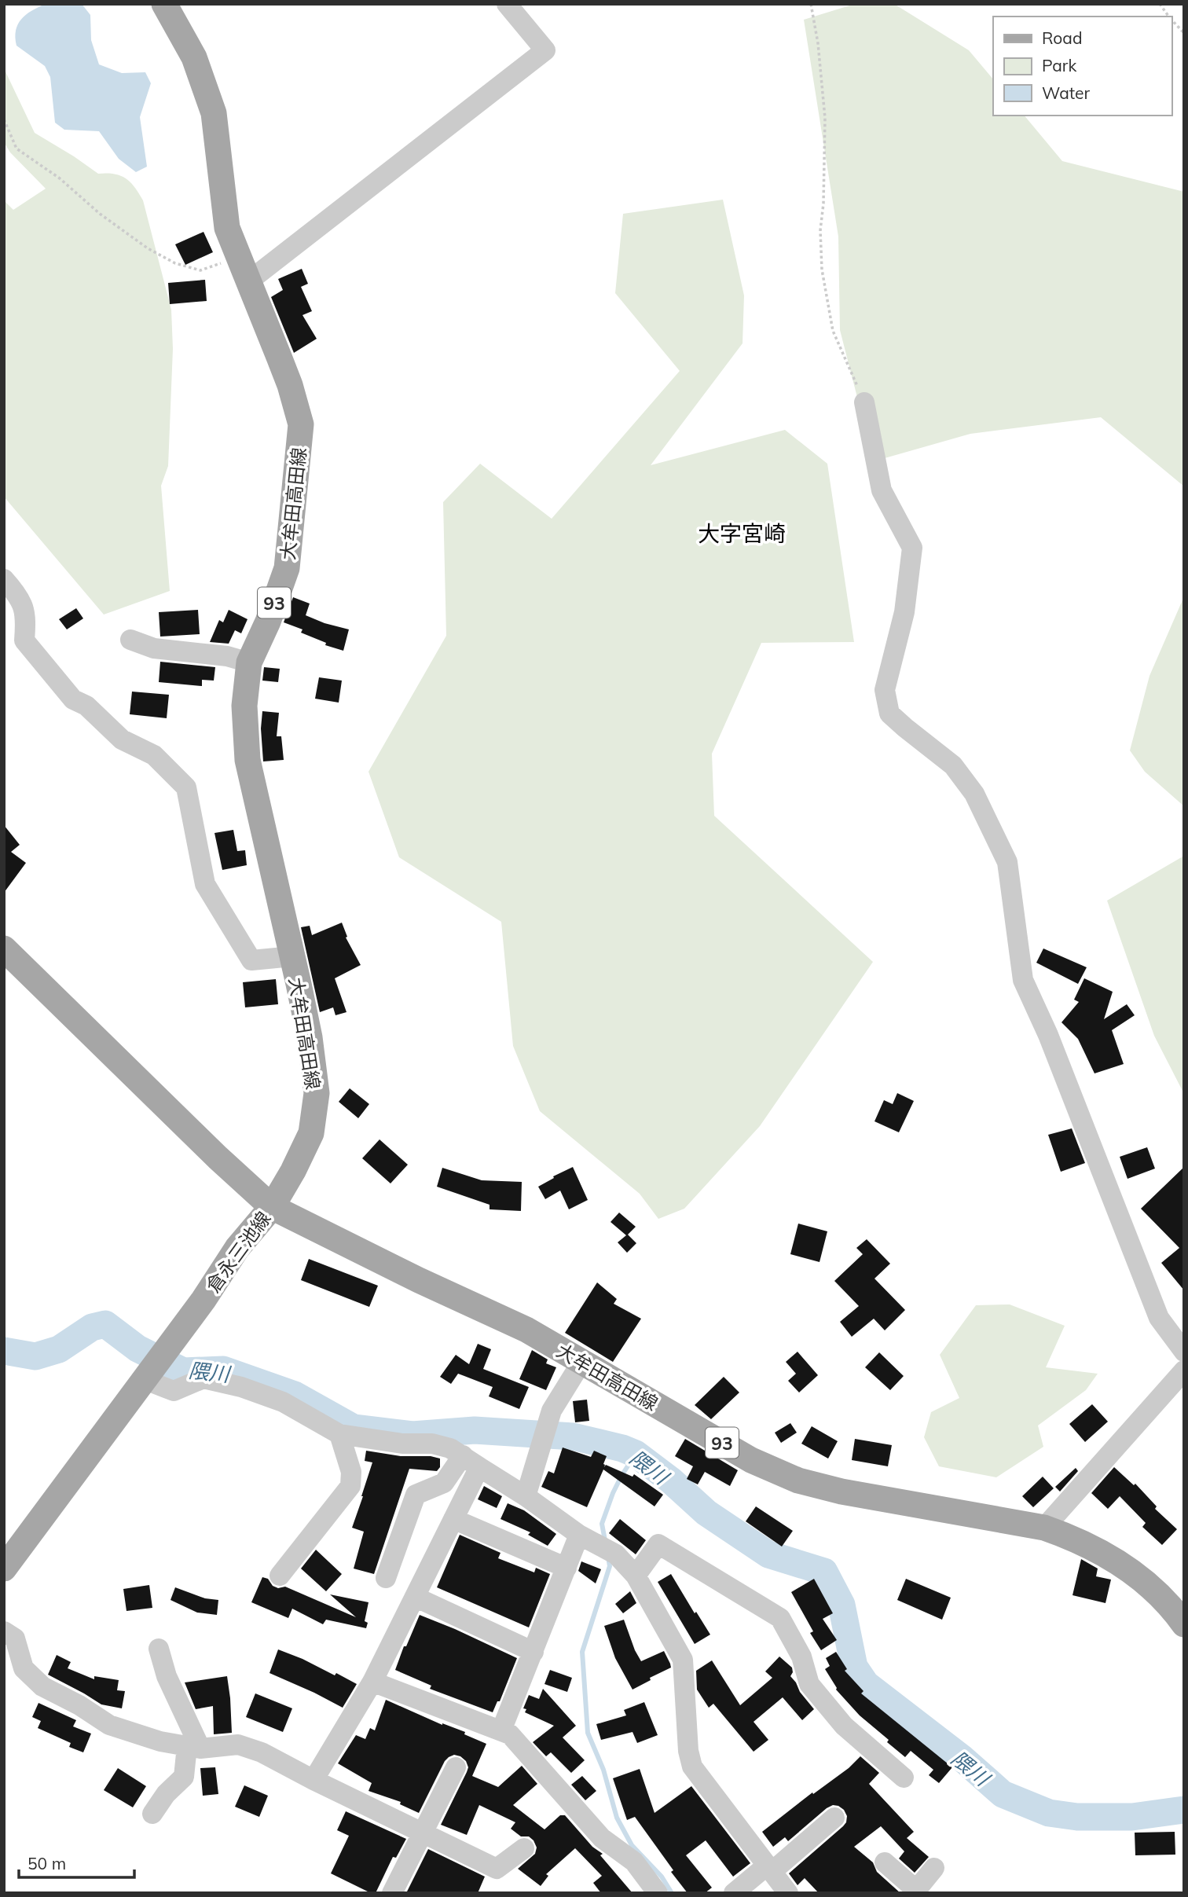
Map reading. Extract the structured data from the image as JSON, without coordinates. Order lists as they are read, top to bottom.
{
  "streets": {
    "main road": ["大牟田高田線", "93", "倉永三池線"]
  },
  "crossings": [
    ["大牟田高田線", "倉永三池線"]
  ],
  "districts": ["大字宮崎"],
  "water": ["隈川"],
  "legend": ["Road", "Park", "Water"],
  "scale_bar": "50 m"
}
